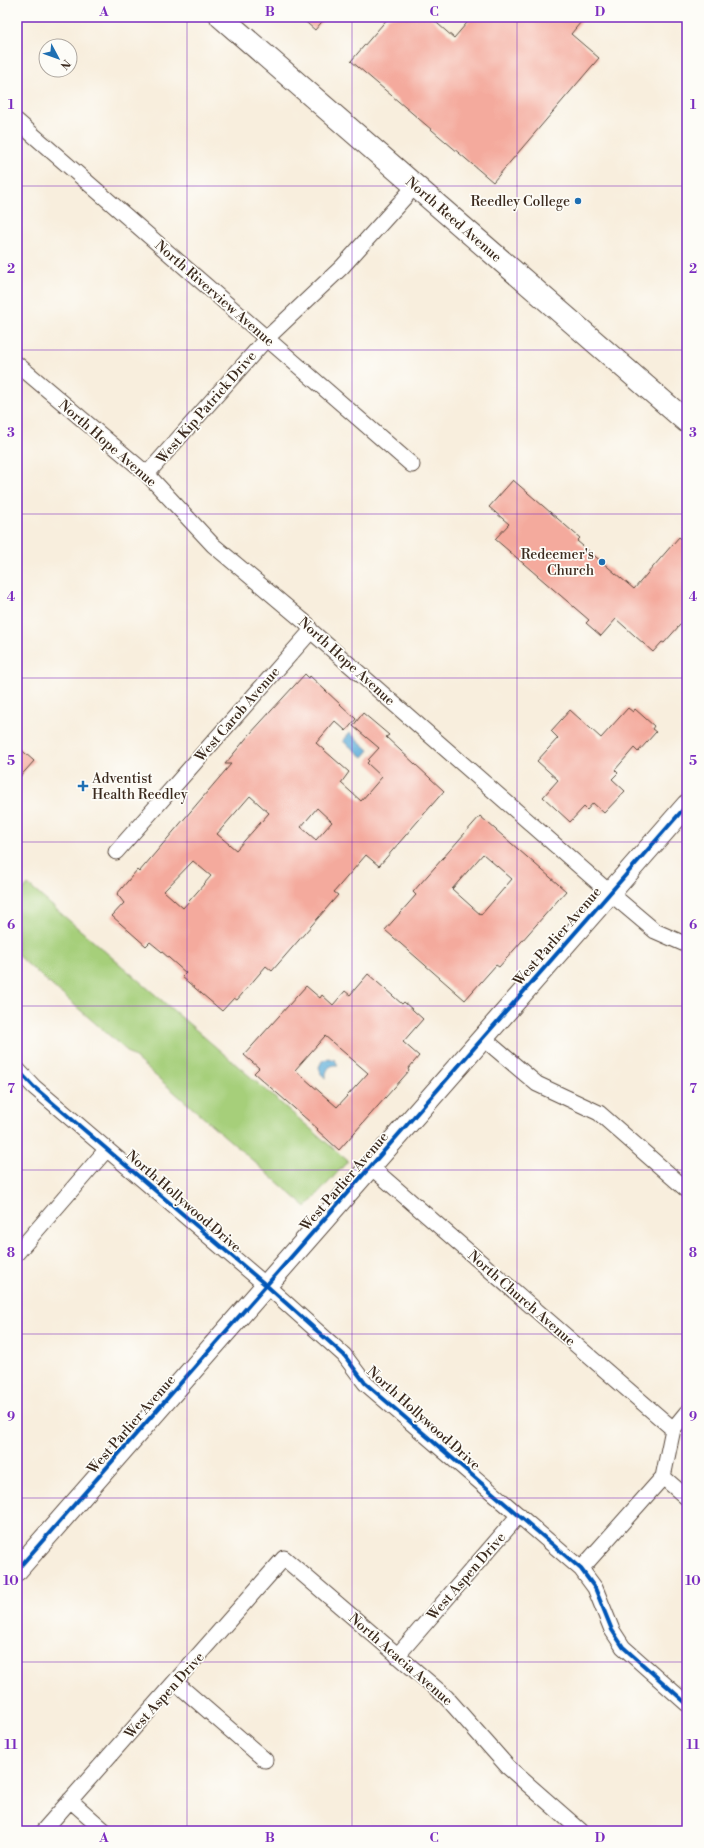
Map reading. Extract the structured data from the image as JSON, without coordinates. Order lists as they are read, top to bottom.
{
  "streets": {
    "main road": ["North Reed Avenue"],
    "street": [
      "North Riverview Avenue",
      "West Kip Patrick Drive",
      "North Hope Avenue",
      "West Carob Avenue",
      "West Parlier Avenue",
      "North Hollywood Drive",
      "North Church Avenue",
      "West Aspen Drive",
      "North Acacia Avenue"
    ]
  },
  "crossings": [
    ["North Reed Avenue", "West Kip Patrick Drive"],
    ["North Riverview Avenue", "West Kip Patrick Drive"],
    ["West Kip Patrick Drive", "North Hope Avenue"],
    ["North Hope Avenue", "West Carob Avenue"],
    ["North Hope Avenue", "West Parlier Avenue"],
    ["West Parlier Avenue", "North Hollywood Drive"],
    ["West Parlier Avenue", "North Church Avenue"],
    ["North Hollywood Drive", "West Aspen Drive"],
    ["West Aspen Drive", "North Acacia Avenue"]
  ],
  "places": {
    "other": ["Reedley College", "Redeemer's Church"],
    "health": ["Adventist Health Reedley"]
  },
  "north": "bottom right",
  "grid": {
    "columns": [
      "A",
      "B",
      "C",
      "D"
    ],
    "rows": [
      "1",
      "2",
      "3",
      "4",
      "5",
      "6",
      "7",
      "8",
      "9",
      "10",
      "11"
    ]
  }
}
